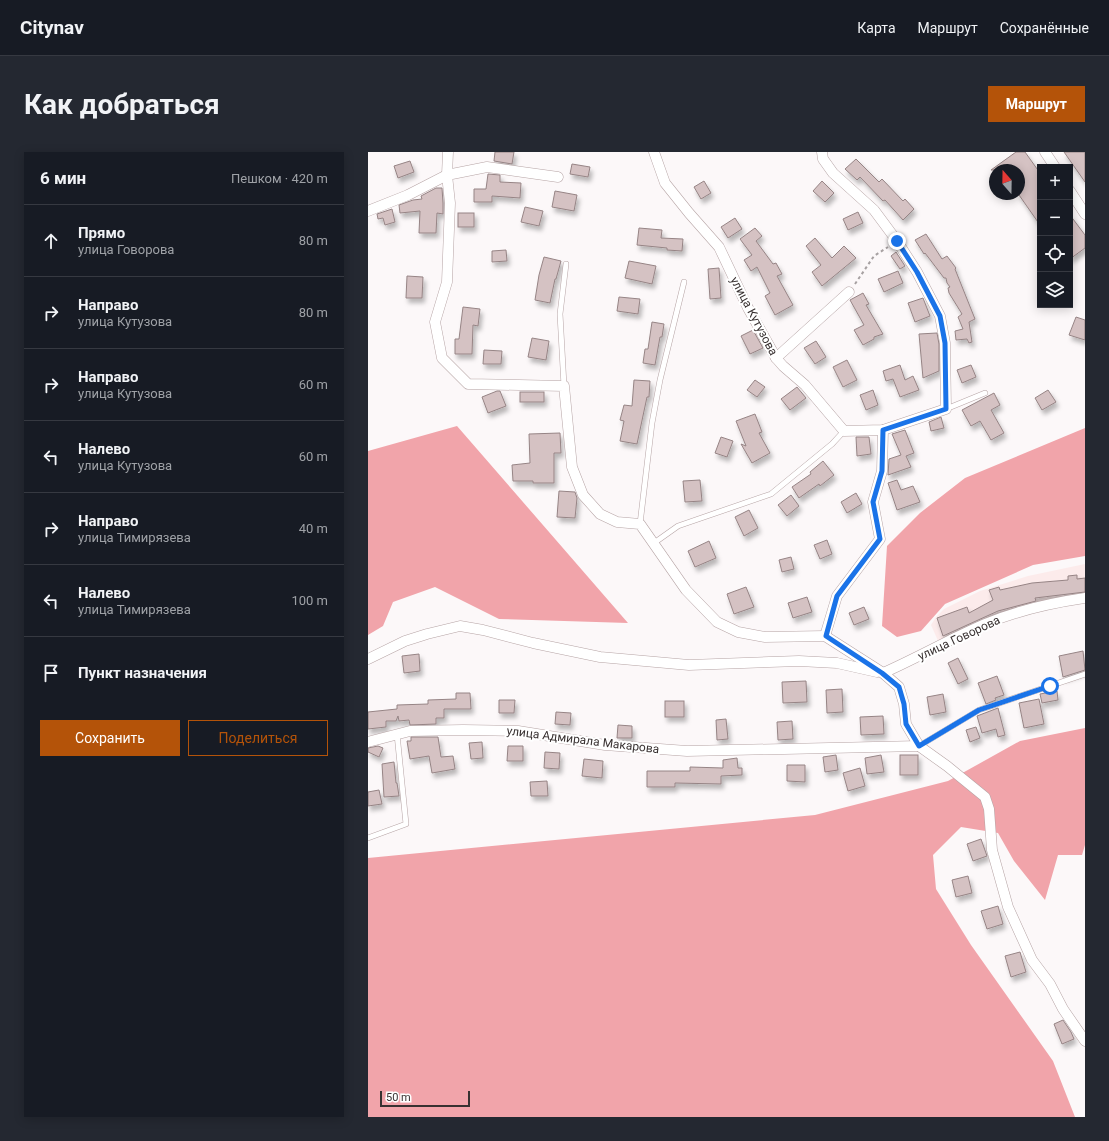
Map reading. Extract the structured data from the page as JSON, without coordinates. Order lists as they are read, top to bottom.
{
  "streets": {
    "street": ["улица Кутузова", "улица Говорова", "улица Адмирала Макарова"]
  },
  "scale_bar": "50 m",
  "north": "top",
  "page": {
    "header": "Citynav",
    "nav": ["Карта", "Маршрут", "Сохранённые"],
    "buttons": [
      "Маршрут",
      ["Сохранить", "Поделиться"]
    ],
    "title": "Как добраться",
    "heading": ["6 мин", "Пешком · 420 m"],
    "map_buttons": ["+", "−"],
    "list": [
      ["Прямо", "улица Говорова", "80 m"],
      ["Направо", "улица Кутузова", "80 m"],
      ["Направо", "улица Кутузова", "60 m"],
      ["Налево", "улица Кутузова", "60 m"],
      ["Направо", "улица Тимирязева", "40 m"],
      ["Налево", "улица Тимирязева", "100 m"],
      "Пункт назначения"
    ],
    "scale": "50 m"
  }
}
